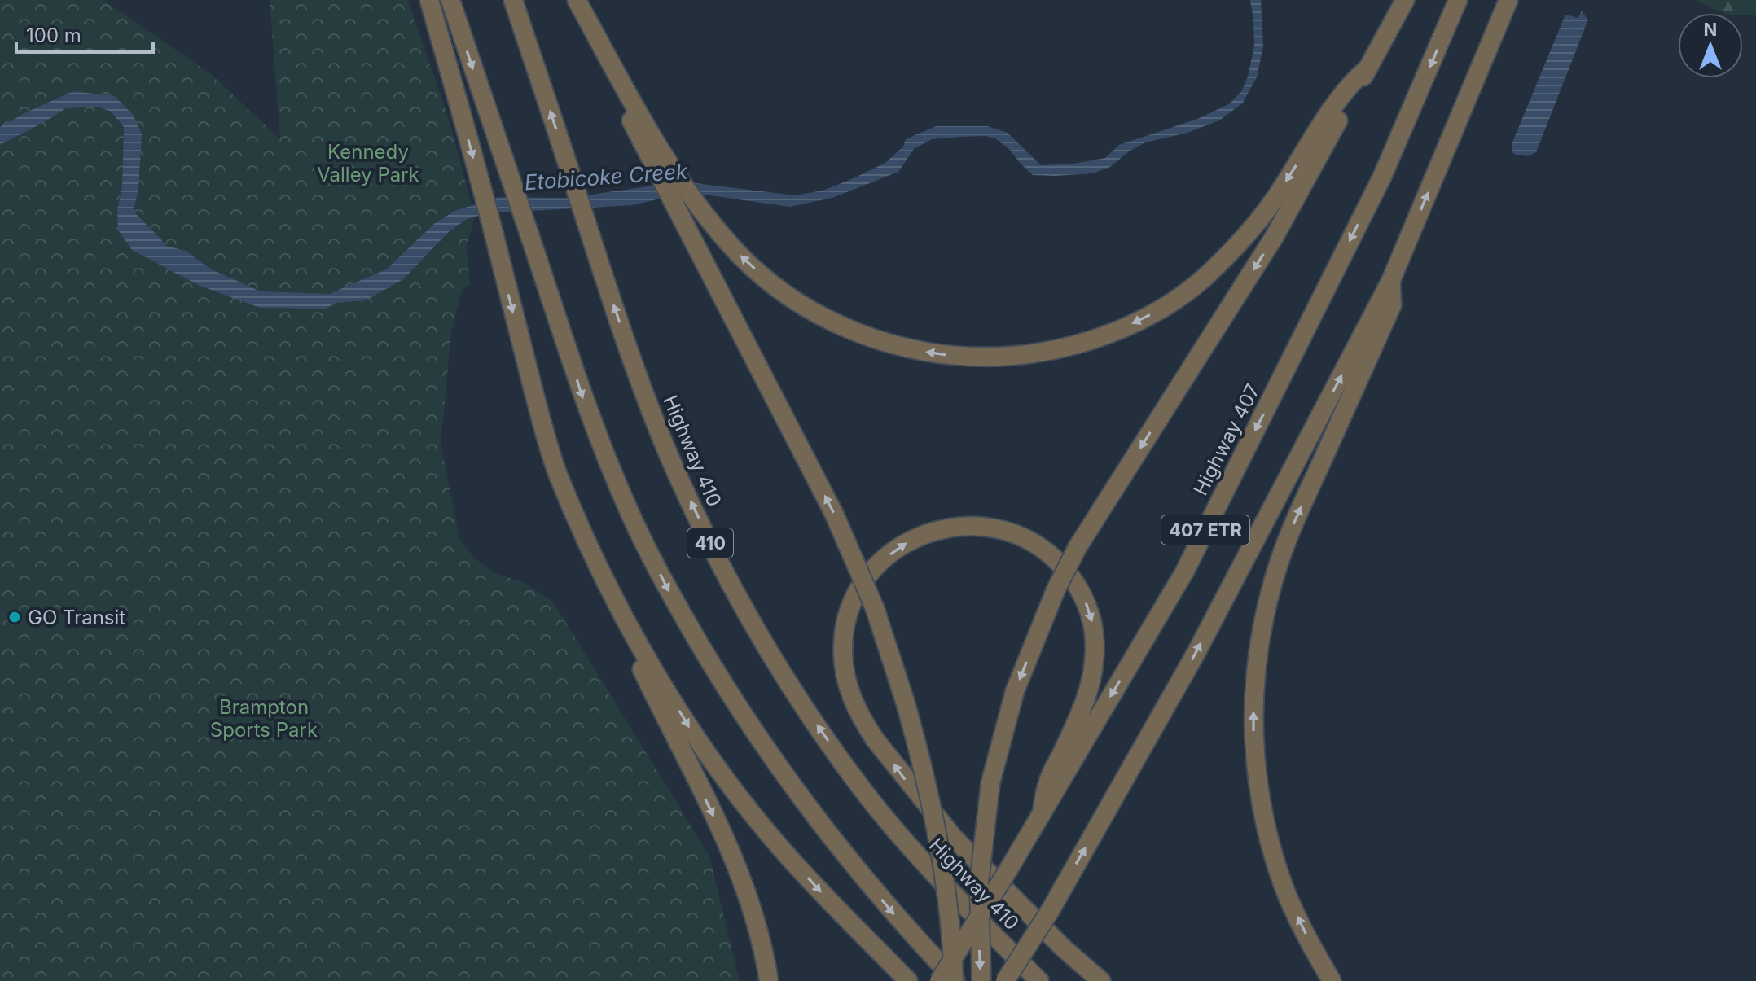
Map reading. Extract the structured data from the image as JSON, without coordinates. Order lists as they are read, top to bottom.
{
  "streets": {
    "highway": [
      "Highway 407",
      "Highway 410",
      "407 ETR",
      "410"
    ]
  },
  "water": ["Etobicoke Creek"],
  "parks": ["Kennedy Valley Park", "Brampton Sports Park"],
  "places": ["GO Transit"],
  "scale_bar": "100 m",
  "north": "top"
}
